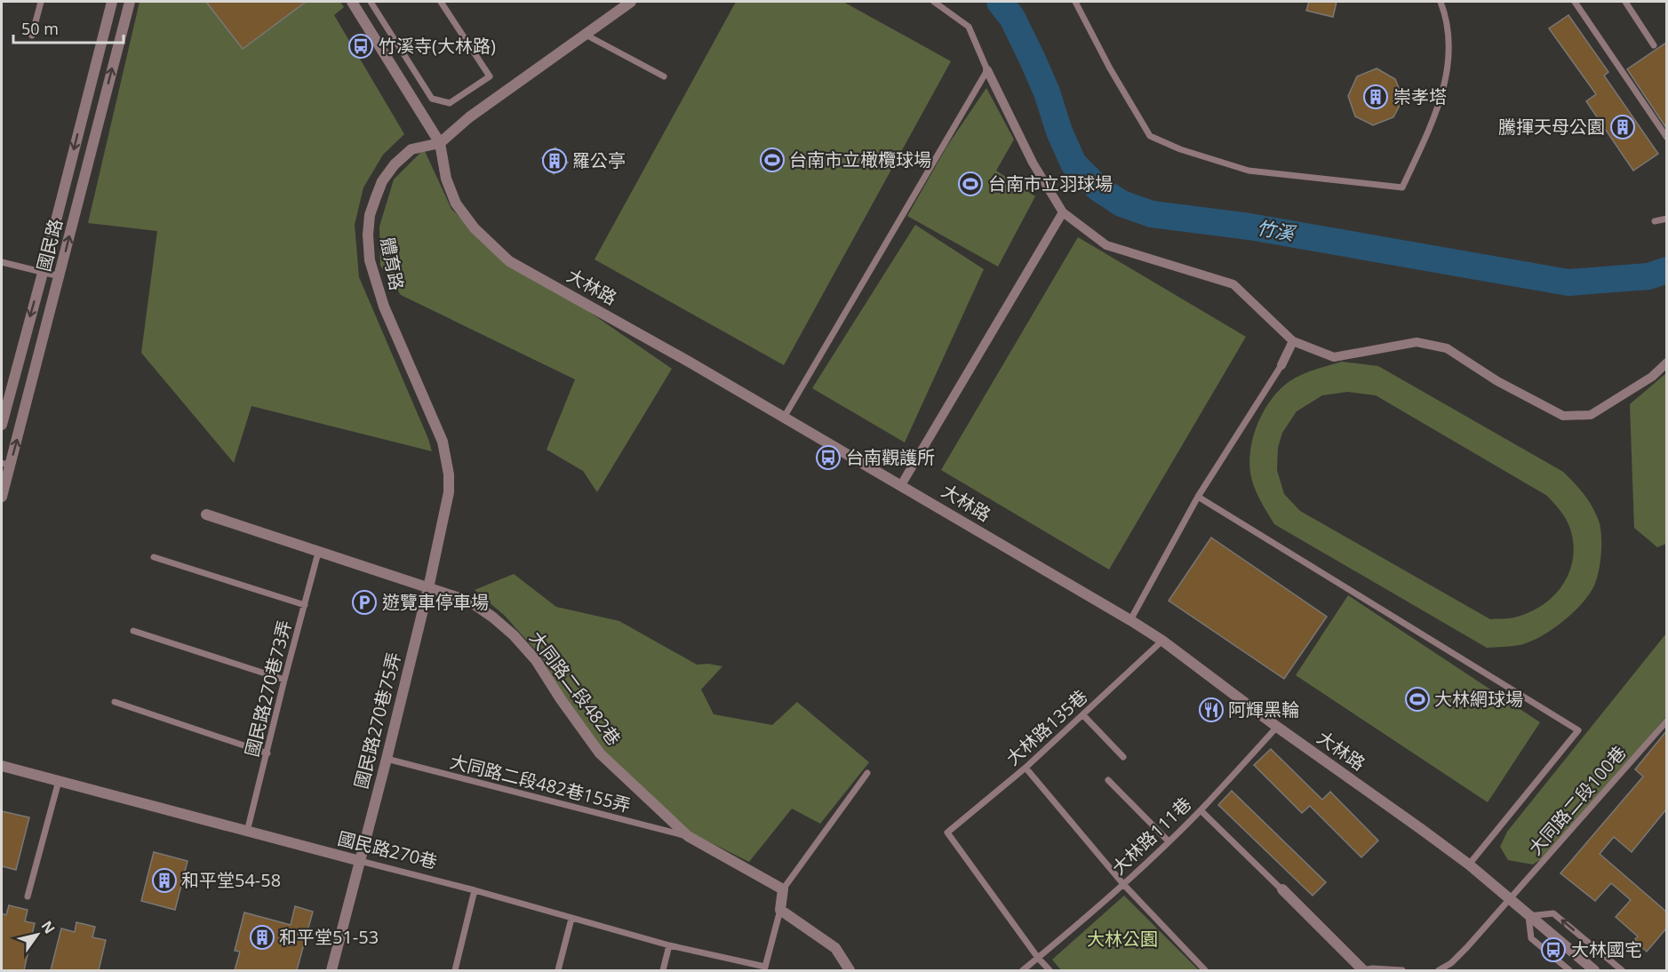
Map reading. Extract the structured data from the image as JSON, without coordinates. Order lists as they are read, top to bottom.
{
  "streets": {
    "street": [
      "國民路",
      "體育路",
      "大林路",
      "大同路二段482巷",
      "國民路270巷75弄",
      "國民路270巷"
    ],
    "lane": [
      "國民路270巷73弄",
      "大林路135巷",
      "大同路二段482巷155弄",
      "大同路二段100巷",
      "大林路111巷"
    ]
  },
  "crossings": [
    ["體育路", "大林路"],
    ["體育路", "大同路二段482巷"],
    ["體育路", "國民路270巷75弄"],
    ["大林路", "大林路135巷"],
    ["大林路", "大同路二段100巷"],
    ["大林路", "大林路111巷"],
    ["國民路270巷73弄", "大同路二段482巷"],
    ["國民路270巷73弄", "國民路270巷"],
    ["大同路二段482巷", "國民路270巷75弄"],
    ["大同路二段482巷", "大同路二段482巷155弄"],
    ["國民路270巷75弄", "大同路二段482巷155弄"],
    ["國民路270巷75弄", "國民路270巷"],
    ["大林路135巷", "大林路111巷"]
  ],
  "water": ["竹溪"],
  "parks": ["大林公園"],
  "places": {
    "bus stop": ["竹溪寺(大林路)", "台南觀護所", "大林國宅"],
    "building": [
      "崇孝塔",
      "騰揮天母公園",
      "羅公亭",
      "和平堂54-58",
      "和平堂51-53"
    ],
    "sports": ["台南市立橄欖球場", "台南市立羽球場", "大林網球場"],
    "parking": ["遊覽車停車場"],
    "restaurant": ["阿輝黑輪"]
  },
  "scale_bar": "50 m",
  "north": "top right"
}
